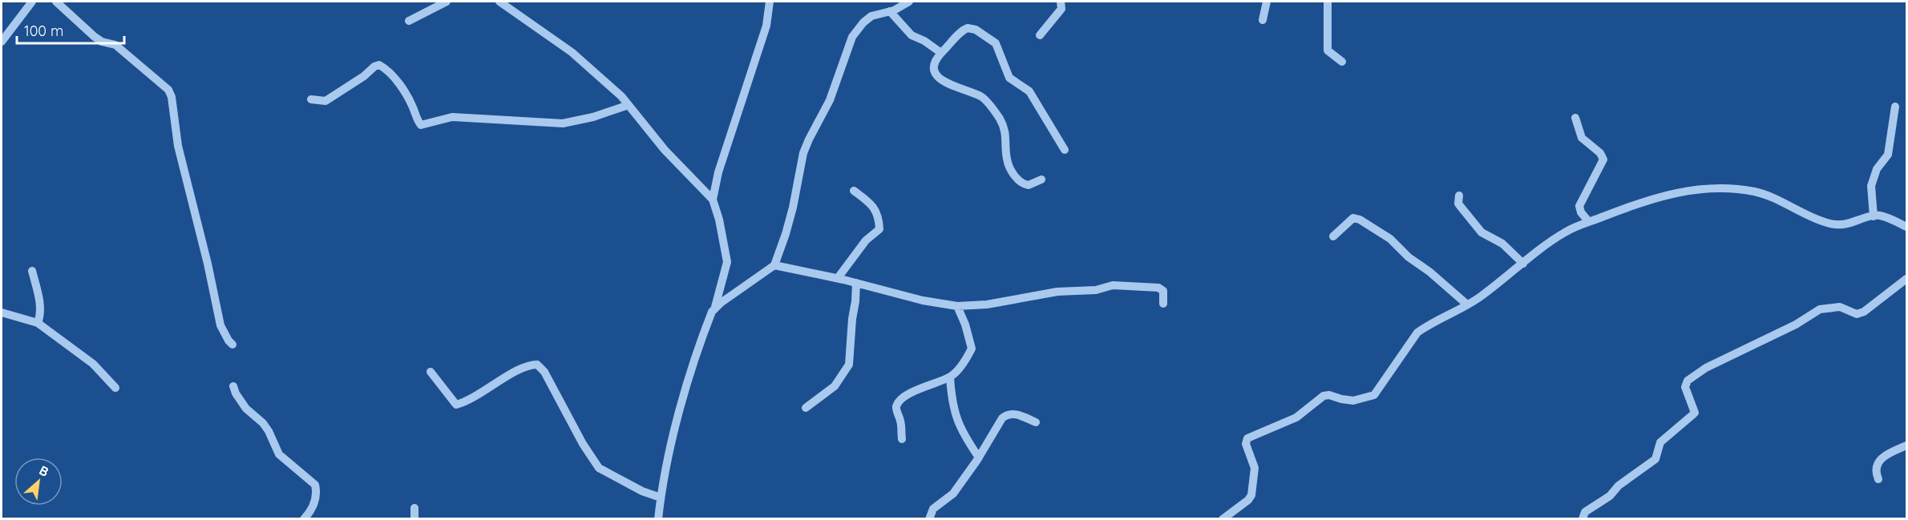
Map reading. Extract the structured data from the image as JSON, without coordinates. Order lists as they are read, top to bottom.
{
  "scale_bar": "100 m",
  "north": "top right"
}
